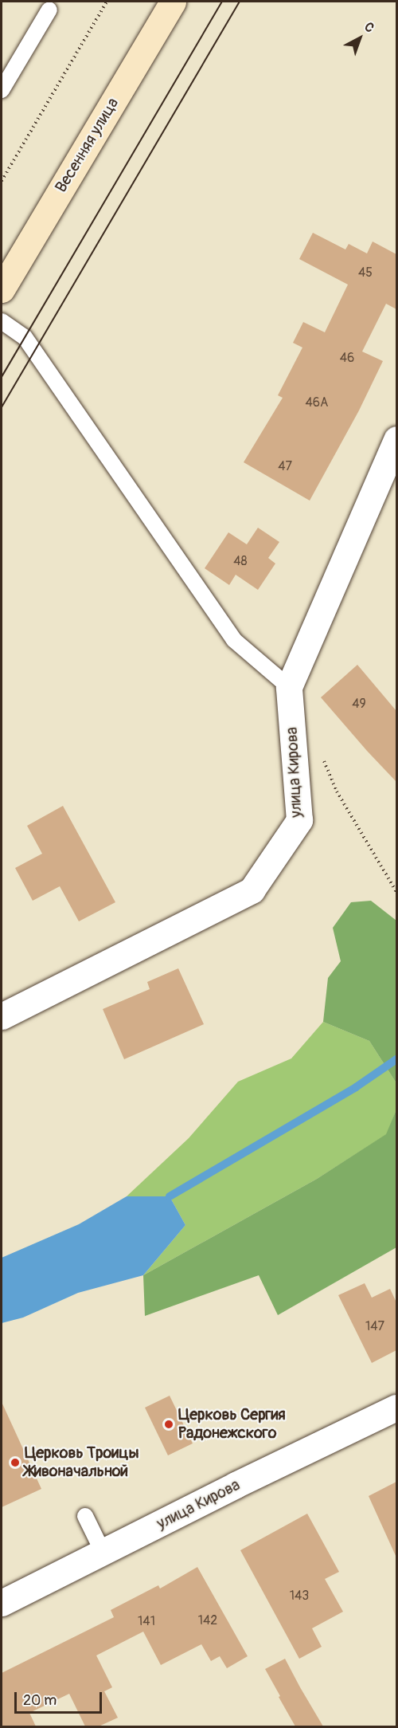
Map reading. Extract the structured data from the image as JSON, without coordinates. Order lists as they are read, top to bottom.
{
  "streets": {
    "main road": ["Весенняя улица"],
    "street": ["улица Кирова"]
  },
  "places": ["Церковь Сергия Радонежского", "Церковь Троицы Живоначальной"],
  "house_numbers": [
    "45",
    "46",
    "46А",
    "47",
    "48",
    "49",
    "147",
    "143",
    "142",
    "141"
  ],
  "scale_bar": "20 m",
  "north": "top right"
}
